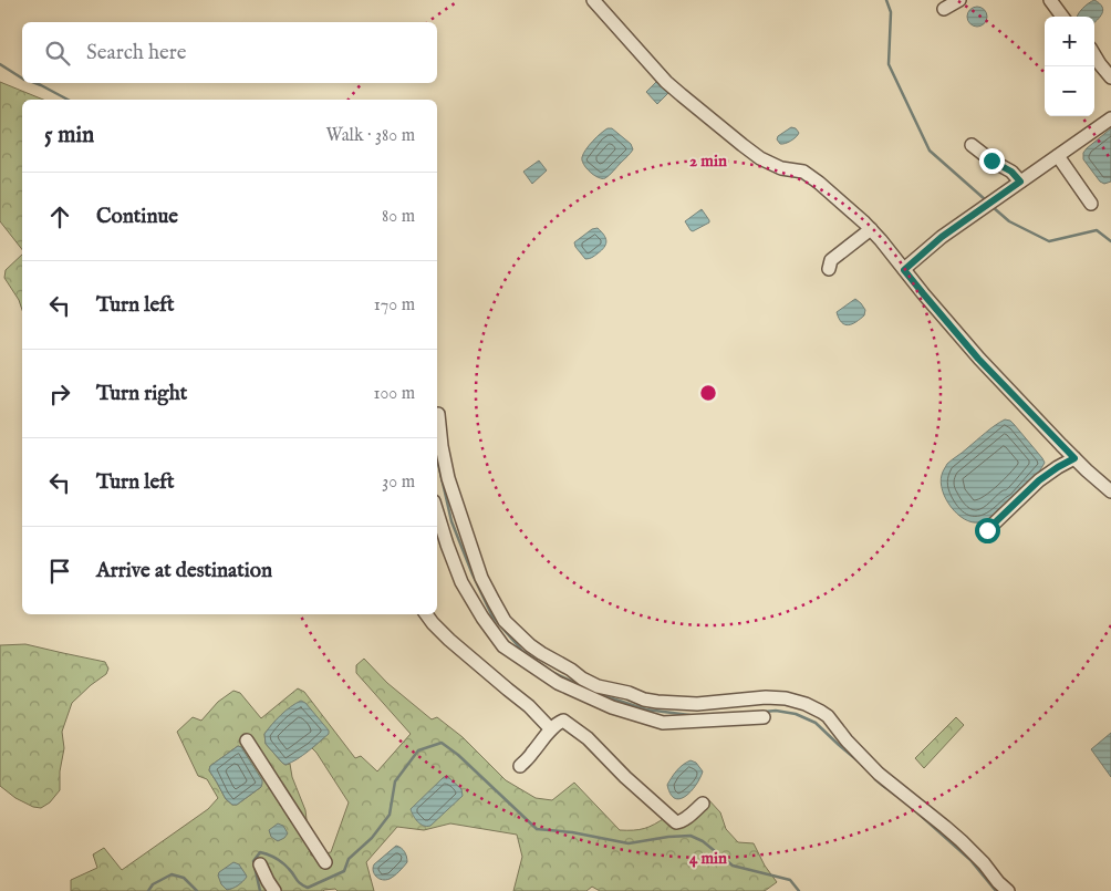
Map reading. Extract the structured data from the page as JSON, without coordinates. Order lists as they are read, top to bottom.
{
  "page": {
    "map_buttons": ["+", "−"],
    "search": "Search here",
    "heading": ["5 min", "Walk · 380 m"],
    "list": [
      ["Continue", "80 m"],
      ["Turn left", "170 m"],
      ["Turn right", "100 m"],
      ["Turn left", "30 m"],
      "Arrive at destination"
    ]
  },
  "rings": ["2 min", "4 min"]
}
